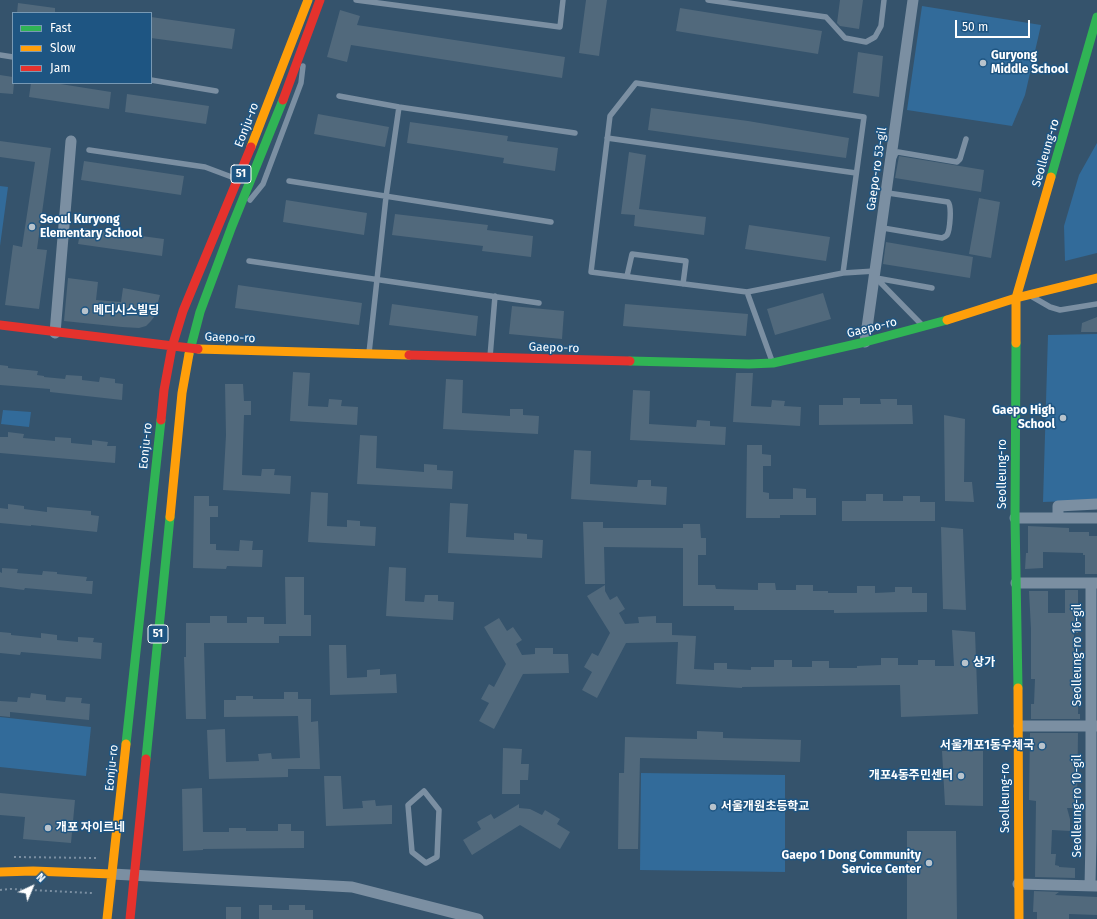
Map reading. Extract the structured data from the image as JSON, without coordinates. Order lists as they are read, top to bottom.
{
  "streets": {
    "street": [
      "Eonju-ro",
      "Seolleung-ro",
      "Gaepo-ro 53-gil",
      "51",
      "Gaepo-ro",
      "Seolleung-ro 16-gil",
      "Seolleung-ro 10-gil"
    ]
  },
  "crossings": [
    ["Eonju-ro", "Gaepo-ro"],
    ["Seolleung-ro", "Gaepo-ro"],
    ["Seolleung-ro", "Seolleung-ro 16-gil"],
    ["Gaepo-ro 53-gil", "Gaepo-ro"],
    ["Seolleung-ro 16-gil", "Seolleung-ro 10-gil"]
  ],
  "places": [
    "Guryong Middle School",
    "Seoul Kuryong Elementary School",
    "메디시스빌딩",
    "Gaepo High School",
    "상가",
    "서울개포1동우체국",
    "개포4동주민센터",
    "서울개원초등학교",
    "개포 자이르네",
    "Gaepo 1 Dong Community Service Center"
  ],
  "legend": ["Fast", "Slow", "Jam"],
  "scale_bar": "50 m",
  "north": "top right"
}
